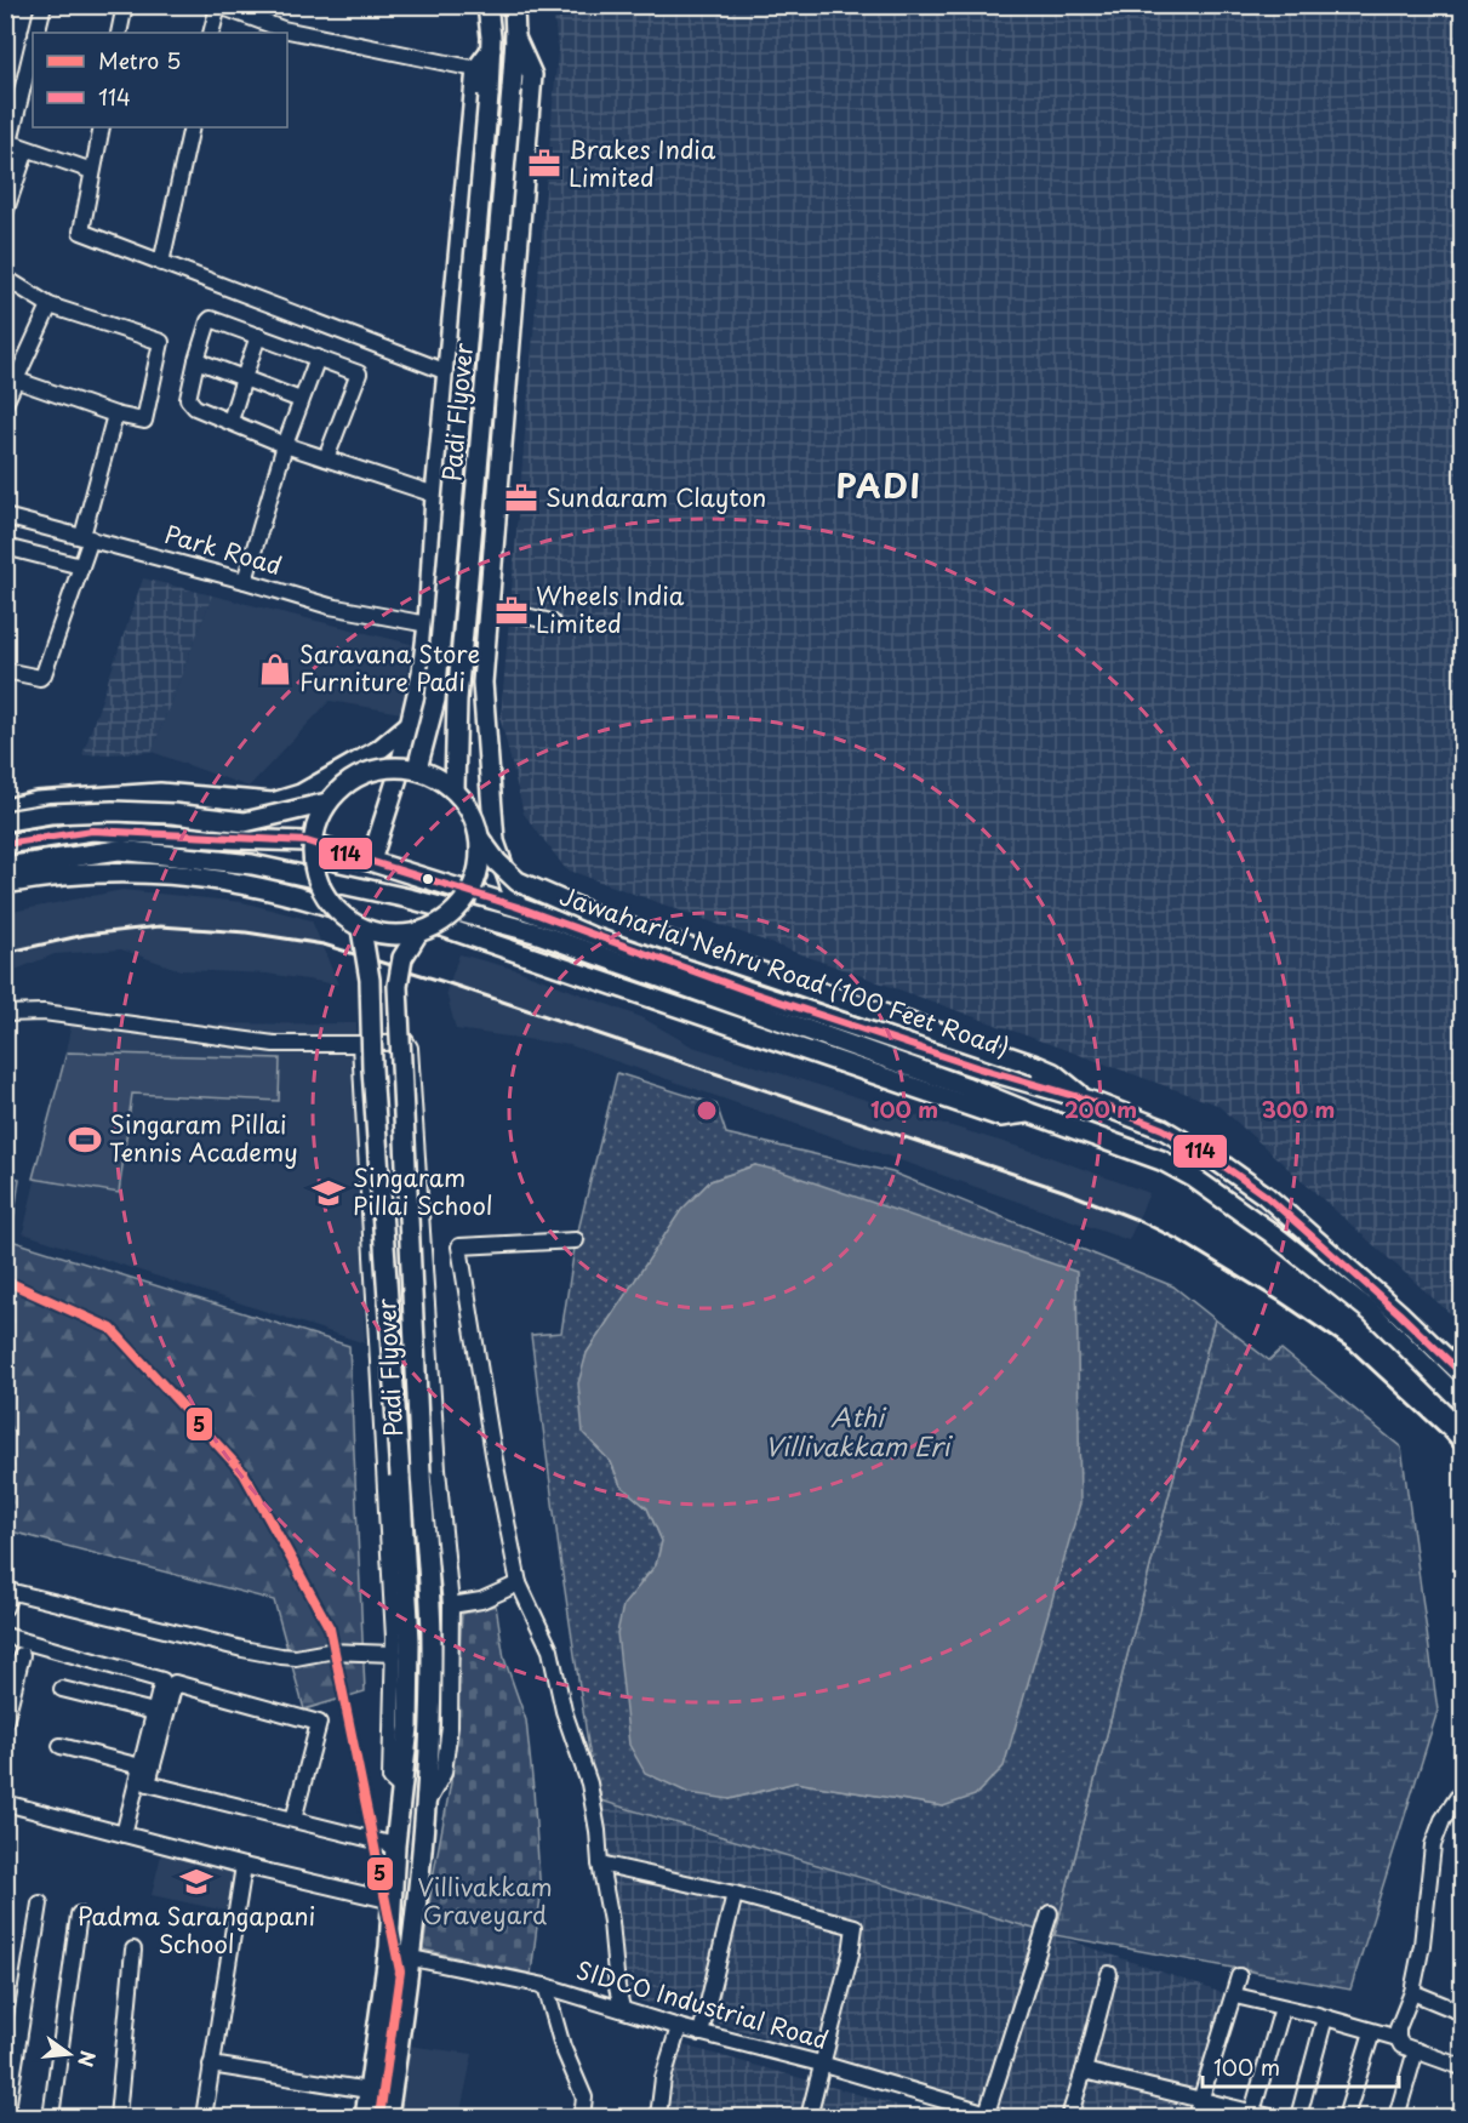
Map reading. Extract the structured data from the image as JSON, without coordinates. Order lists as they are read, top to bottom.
{
  "streets": {
    "main road": ["Padi Flyover", "Jawaharlal Nehru Road (100 Feet Road)"],
    "street": ["Park Road", "SIDCO Industrial Road"]
  },
  "crossings": [
    ["Padi Flyover", "SIDCO Industrial Road"]
  ],
  "districts": ["PADI"],
  "water": ["Athi Villivakkam Eri"],
  "parks": ["Villivakkam Graveyard"],
  "places": {
    "office": ["Brakes India Limited", "Sundaram Clayton", "Wheels India Limited"],
    "shop": ["Saravana Store Furniture Padi"],
    "sports": ["Singaram Pillai Tennis Academy"],
    "school or university": ["Singaram Pillai School", "Padma Sarangapani School"]
  },
  "lines": ["transit line 114", "metro line 5"],
  "legend": ["Metro 5", "114"],
  "scale_bar": "100 m",
  "north": "right",
  "rings": ["100 m", "200 m", "300 m"]
}
